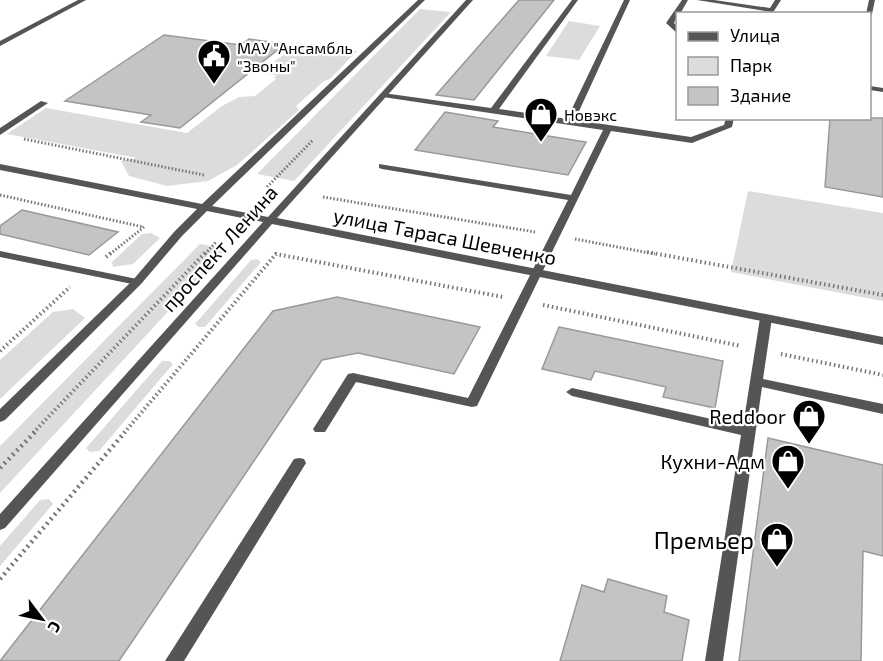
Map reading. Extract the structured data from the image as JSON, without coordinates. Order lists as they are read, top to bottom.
{
  "streets": {
    "street": ["улица Тараса Шевченко", "проспект Ленина"]
  },
  "crossings": [
    ["улица Тараса Шевченко", "проспект Ленина"]
  ],
  "places": {
    "public building": ["МАУ \"Ансамбль \"Звоны\""],
    "shop": [
      "Новэкс",
      "Reddoor",
      "Кухни-Адм",
      "Премьер"
    ]
  },
  "legend": ["Улица", "Парк", "Здание"],
  "north": "bottom right"
}
